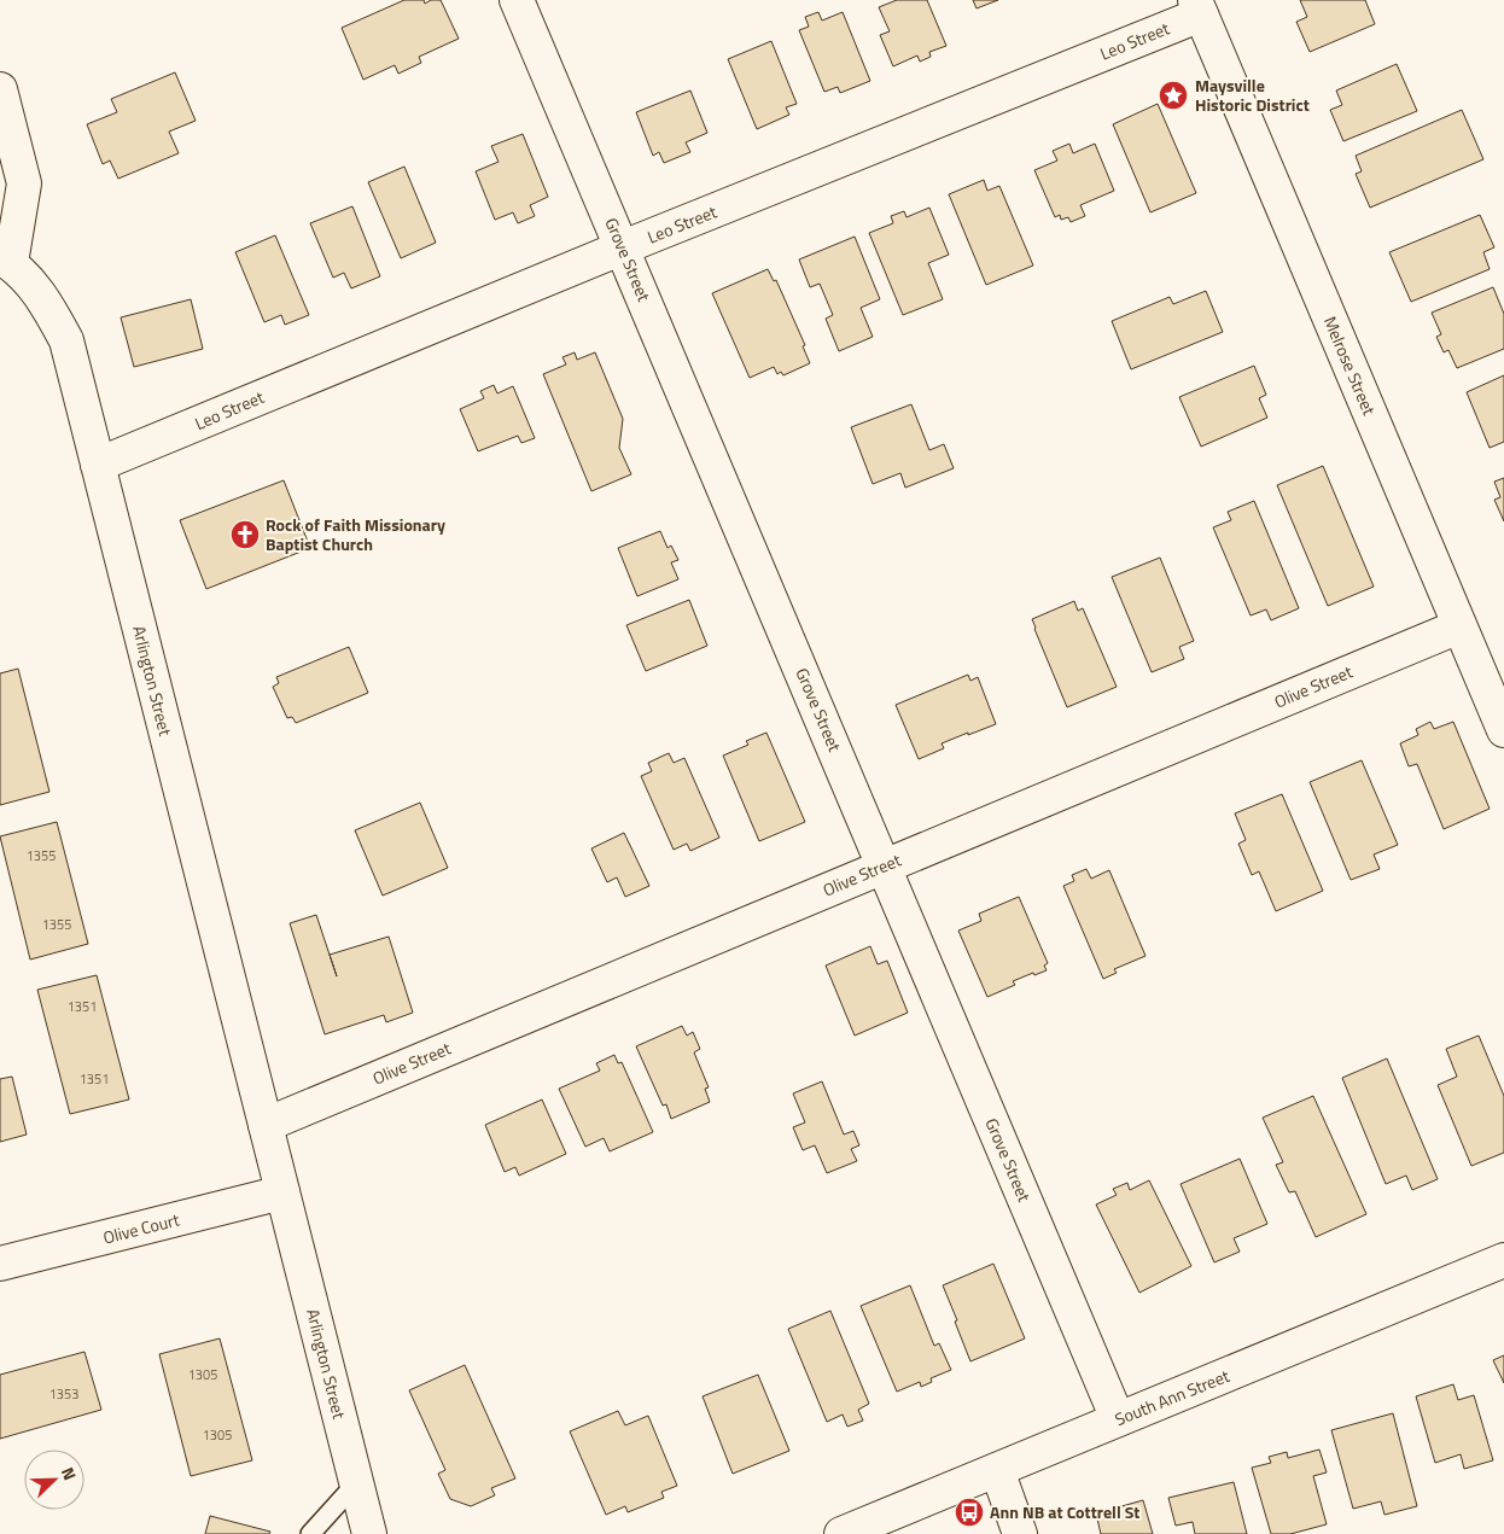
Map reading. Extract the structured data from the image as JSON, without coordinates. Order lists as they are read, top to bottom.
{
  "streets": {
    "street": [
      "Leo Street",
      "Grove Street",
      "Melrose Street",
      "Arlington Street",
      "Olive Street",
      "Olive Court",
      "South Ann Street"
    ]
  },
  "crossings": [
    ["Leo Street", "Grove Street"],
    ["Leo Street", "Melrose Street"],
    ["Leo Street", "Arlington Street"],
    ["Grove Street", "Olive Street"],
    ["Grove Street", "South Ann Street"],
    ["Melrose Street", "Olive Street"],
    ["Arlington Street", "Olive Street"],
    ["Arlington Street", "Olive Court"]
  ],
  "places": {
    "place": ["Maysville Historic District"],
    "church": ["Rock of Faith Missionary Baptist Church"],
    "bus stop": ["Ann NB at Cottrell St"]
  },
  "house_numbers": [
    "1355",
    "1355",
    "1351",
    "1351",
    "1305",
    "1353",
    "1305"
  ],
  "north": "top right"
}
